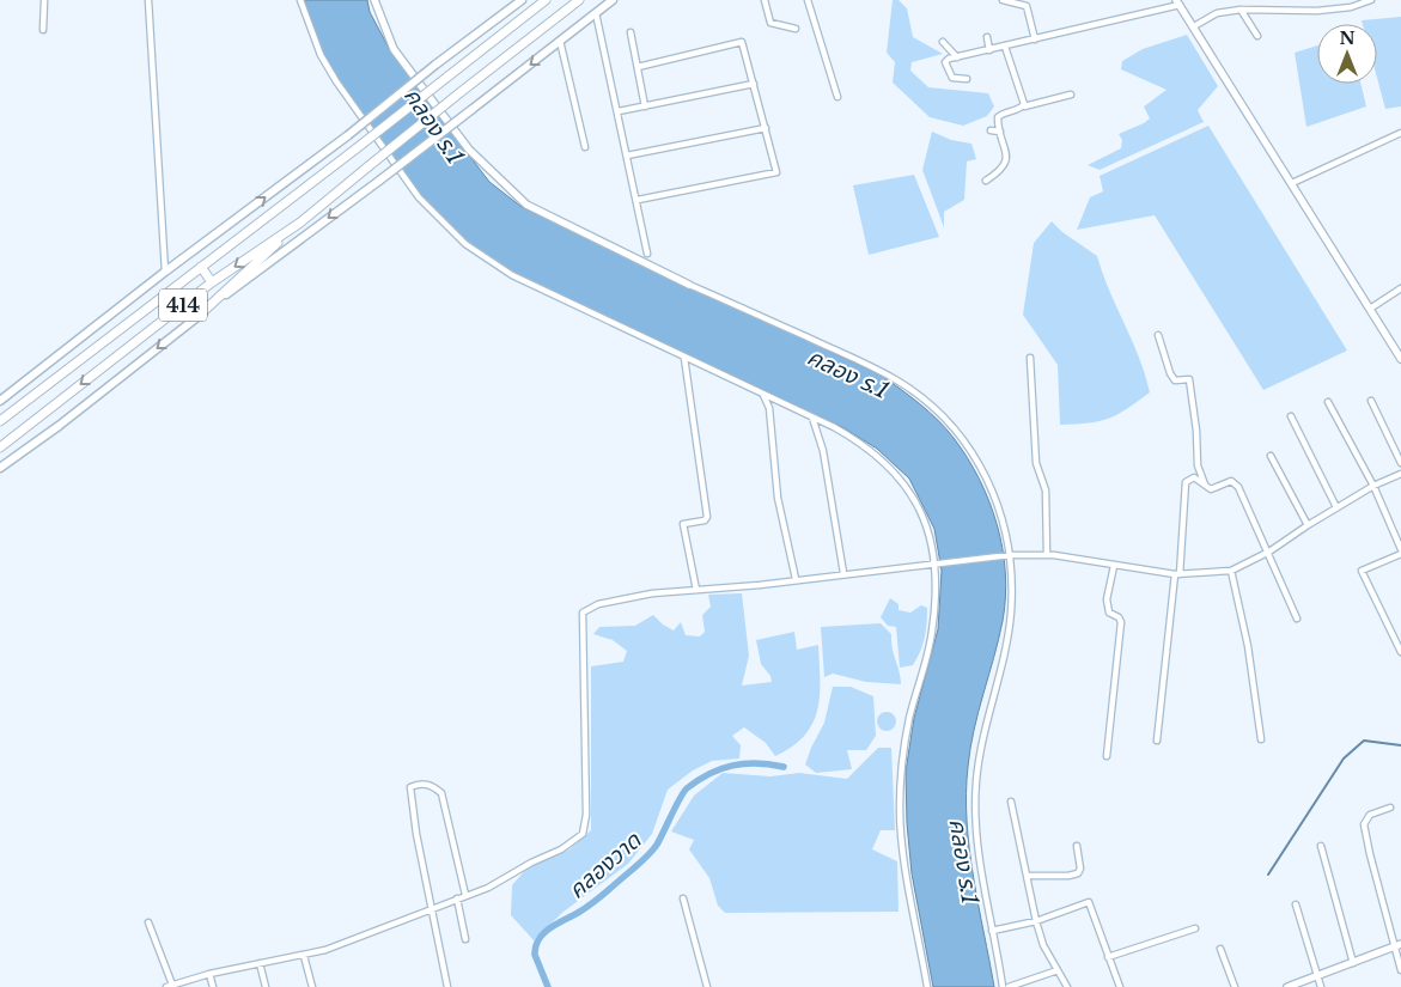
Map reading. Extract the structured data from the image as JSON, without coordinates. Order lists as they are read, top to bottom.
{
  "streets": {
    "main road": ["414"]
  },
  "water": ["คลอง ร.1", "คลองวาด"],
  "north": "top"
}
